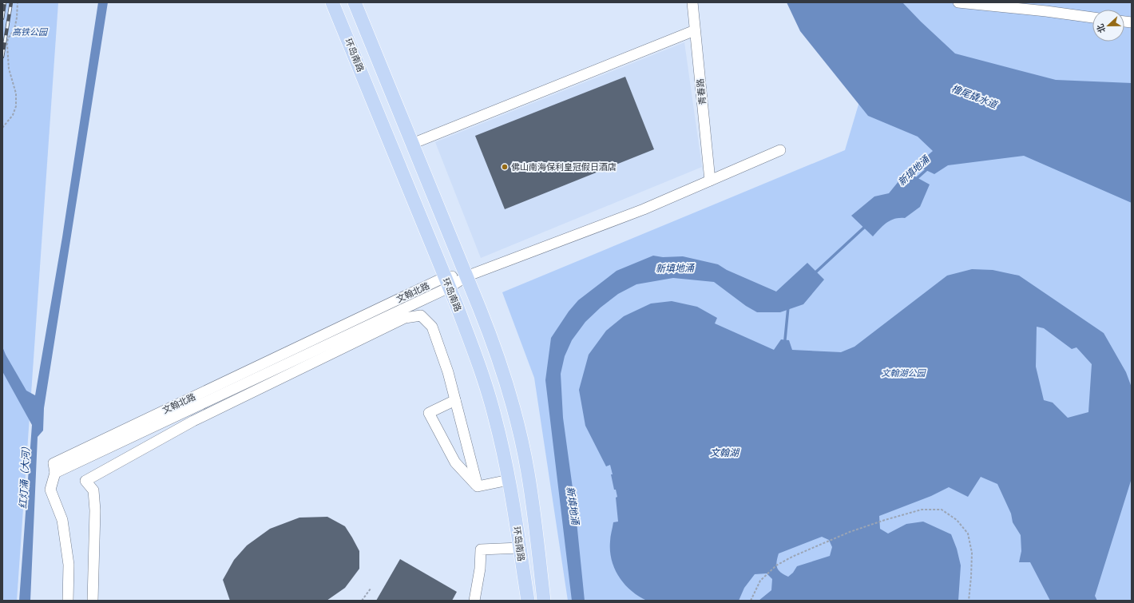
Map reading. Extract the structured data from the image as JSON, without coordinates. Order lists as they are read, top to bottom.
{
  "streets": {
    "main road": ["环岛南路"],
    "street": ["青春路", "文翰北路"]
  },
  "crossings": [
    ["环岛南路", "文翰北路"],
    ["青春路", "文翰北路"]
  ],
  "water": [
    "橹尾撬水道",
    "新填地涌",
    "文翰湖",
    "红灯涌（大河）"
  ],
  "parks": ["高铁公园", "文翰湖公园"],
  "places": ["佛山南海保利皇冠假日酒店"],
  "north": "left"
}
